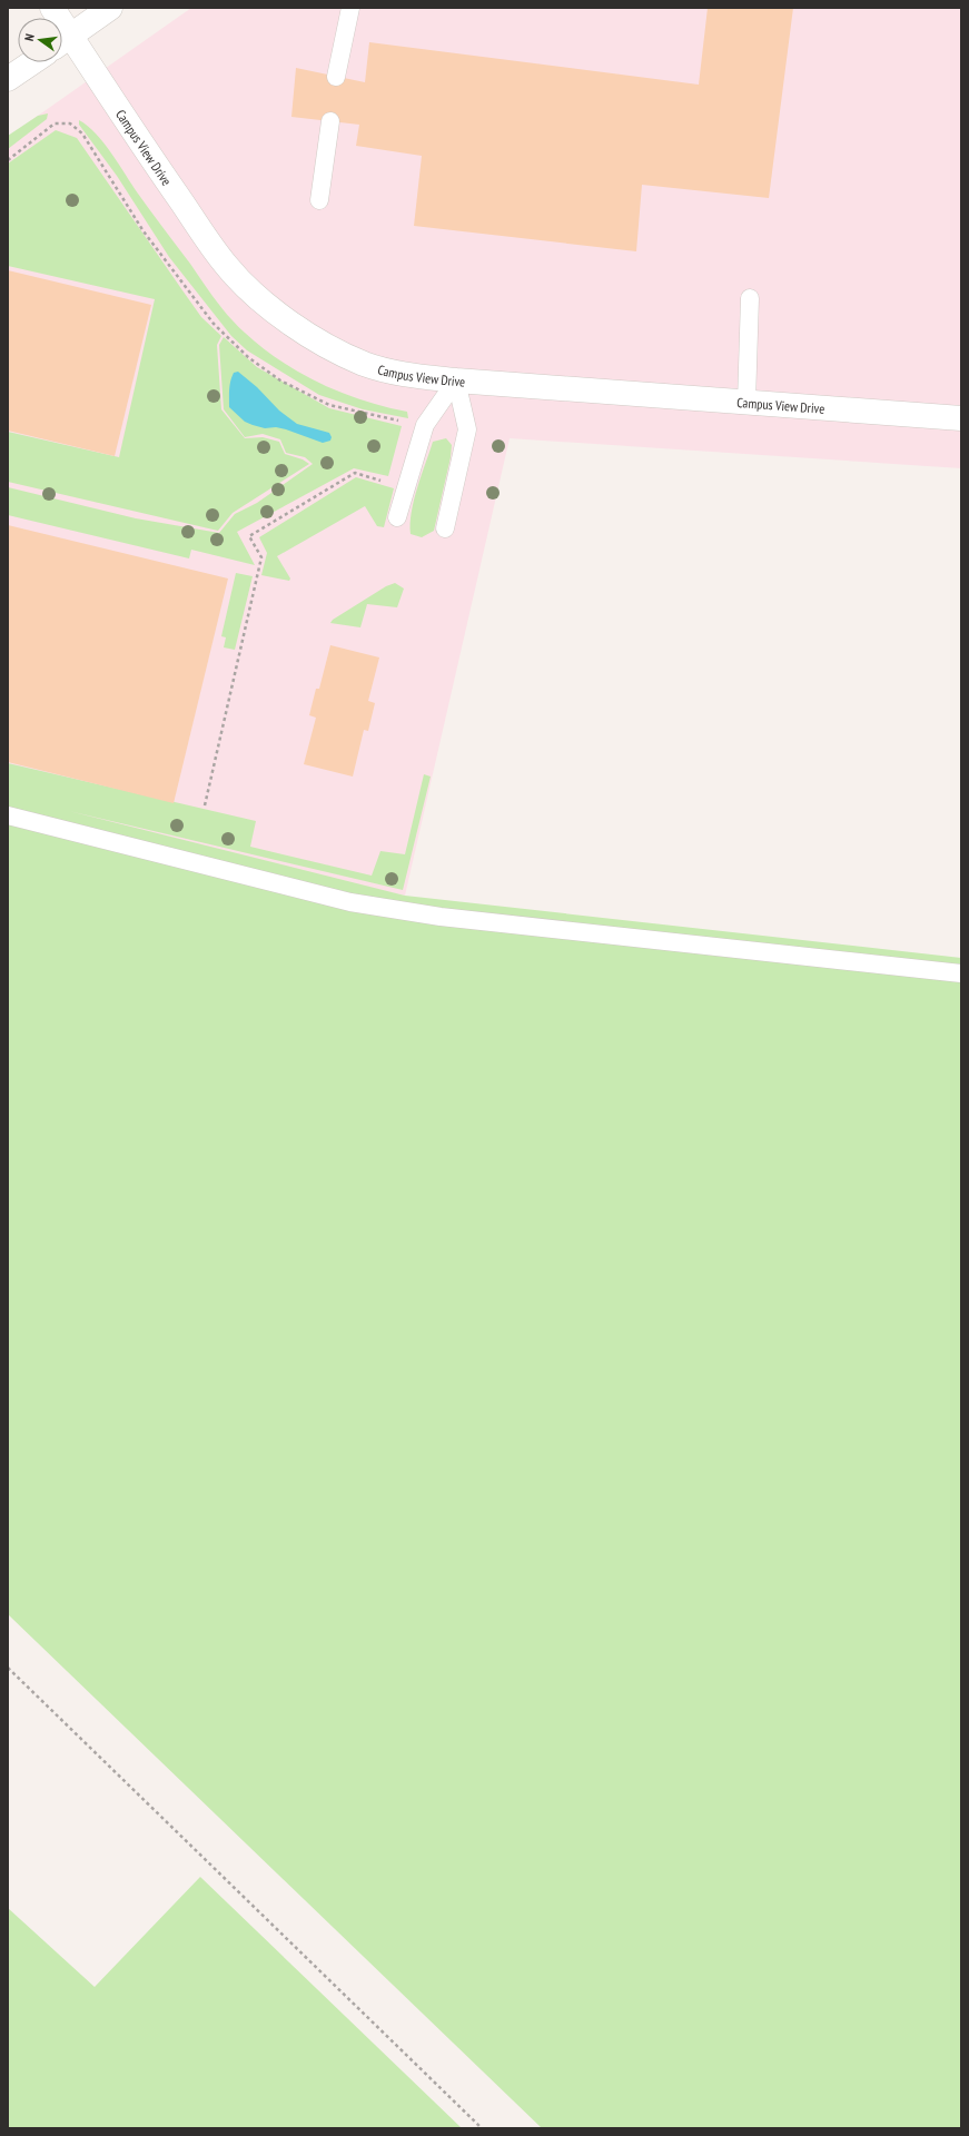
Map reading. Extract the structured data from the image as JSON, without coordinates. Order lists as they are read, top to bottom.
{
  "streets": {
    "street": ["Campus View Drive"]
  },
  "north": "left"
}
